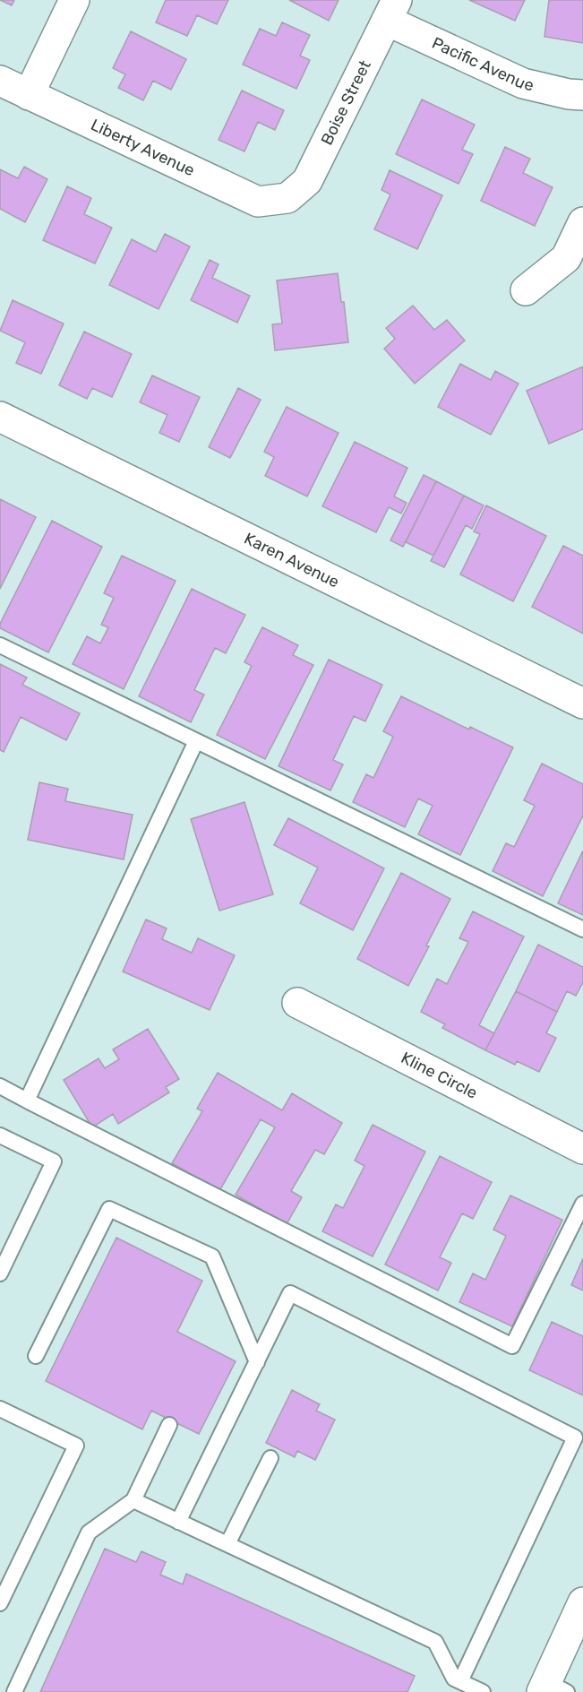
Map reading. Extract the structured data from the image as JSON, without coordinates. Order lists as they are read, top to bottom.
{
  "streets": {
    "street": [
      "Pacific Avenue",
      "Boise Street",
      "Liberty Avenue",
      "Karen Avenue",
      "Kline Circle"
    ]
  },
  "crossings": [
    ["Pacific Avenue", "Boise Street"],
    ["Boise Street", "Liberty Avenue"]
  ]
}
